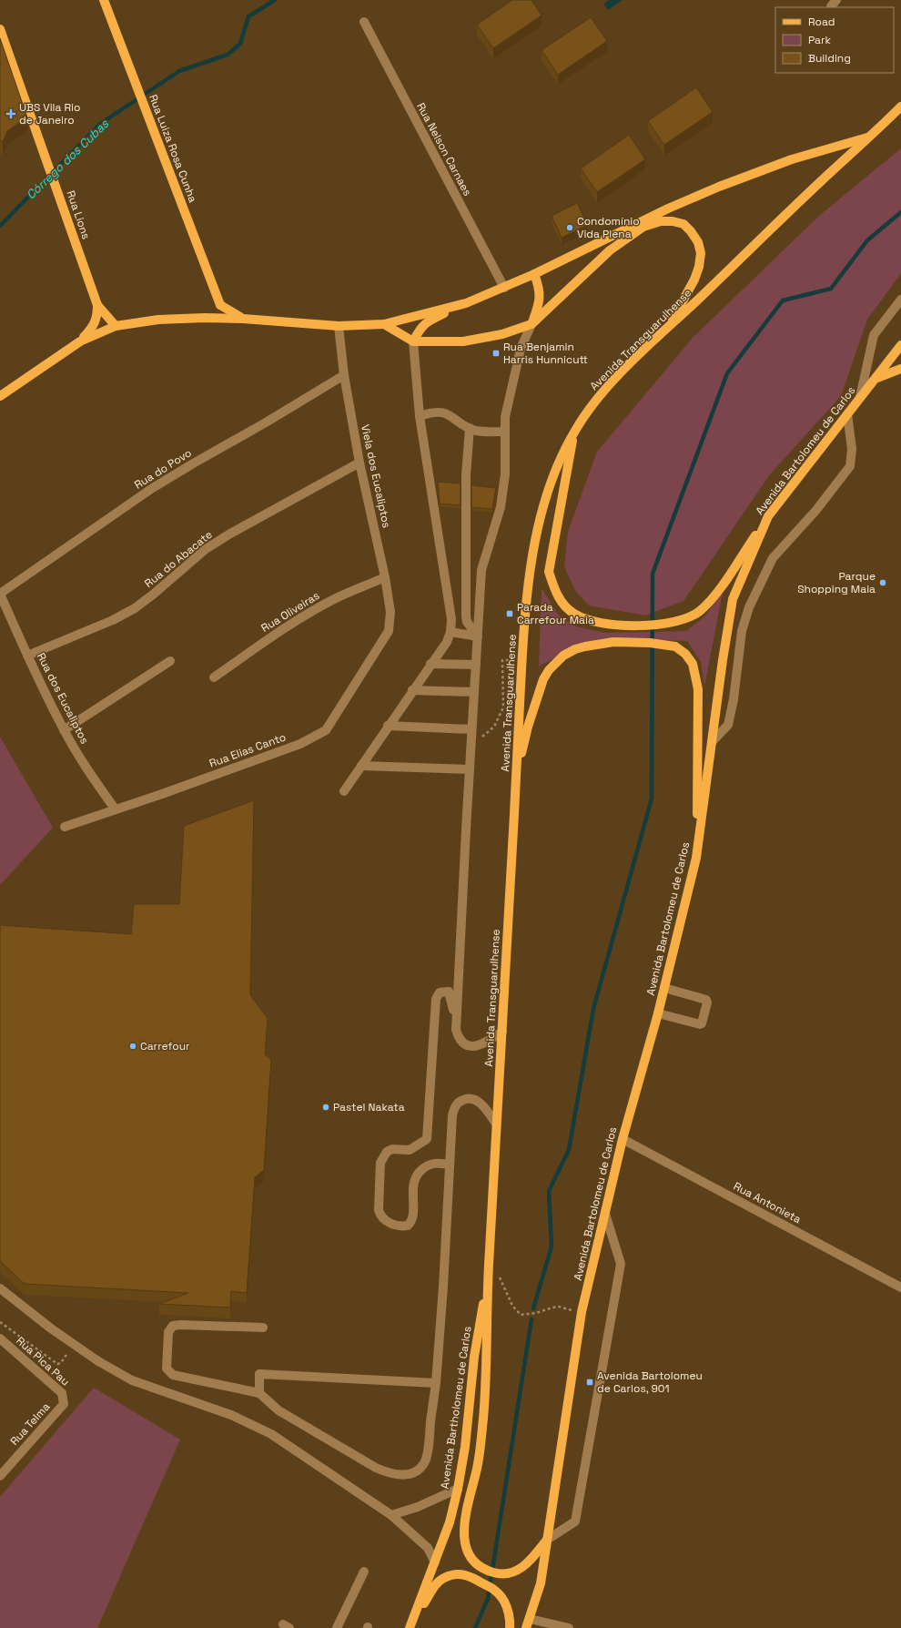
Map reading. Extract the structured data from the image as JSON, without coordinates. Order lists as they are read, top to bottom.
{
  "streets": {
    "main road": [
      "Rua Luiza Rosa Cunha",
      "Rua Lions",
      "Avenida Transguarulhense",
      "Avenida Bartolomeu de Carlos",
      "Avenida Bartholomeu de Carlos"
    ],
    "street": [
      "Rua Nelson Carnaes",
      "Rua do Povo",
      "Viela dos Eucaliptos",
      "Rua do Abacate",
      "Rua Oliveiras",
      "Rua dos Eucaliptos",
      "Rua Elias Canto",
      "Rua Antonieta",
      "Rua Pica Pau",
      "Rua Telma"
    ]
  },
  "crossings": [
    ["Avenida Transguarulhense", "Avenida Bartholomeu de Carlos"],
    ["Avenida Bartolomeu de Carlos", "Rua Antonieta"],
    ["Rua do Povo", "Viela dos Eucaliptos"],
    ["Rua do Povo", "Rua dos Eucaliptos"],
    ["Viela dos Eucaliptos", "Rua do Abacate"],
    ["Viela dos Eucaliptos", "Rua Oliveiras"],
    ["Viela dos Eucaliptos", "Rua Elias Canto"],
    ["Rua do Abacate", "Rua dos Eucaliptos"],
    ["Rua dos Eucaliptos", "Rua Elias Canto"],
    ["Rua Pica Pau", "Rua Telma"]
  ],
  "water": ["Córrego dos Cubas"],
  "places": {
    "health": ["UBS Vila Rio de Janeiro"],
    "other": [
      "Condomínio Vida Plena",
      "Parque Shopping Maia",
      "Carrefour",
      "Pastel Nakata"
    ],
    "transit": ["Rua Benjamin Harris Hunnicutt", "Parada Carrefour Maia", "Avenida Bartolomeu de Carlos, 901"]
  },
  "legend": ["Road", "Park", "Building"]
}
